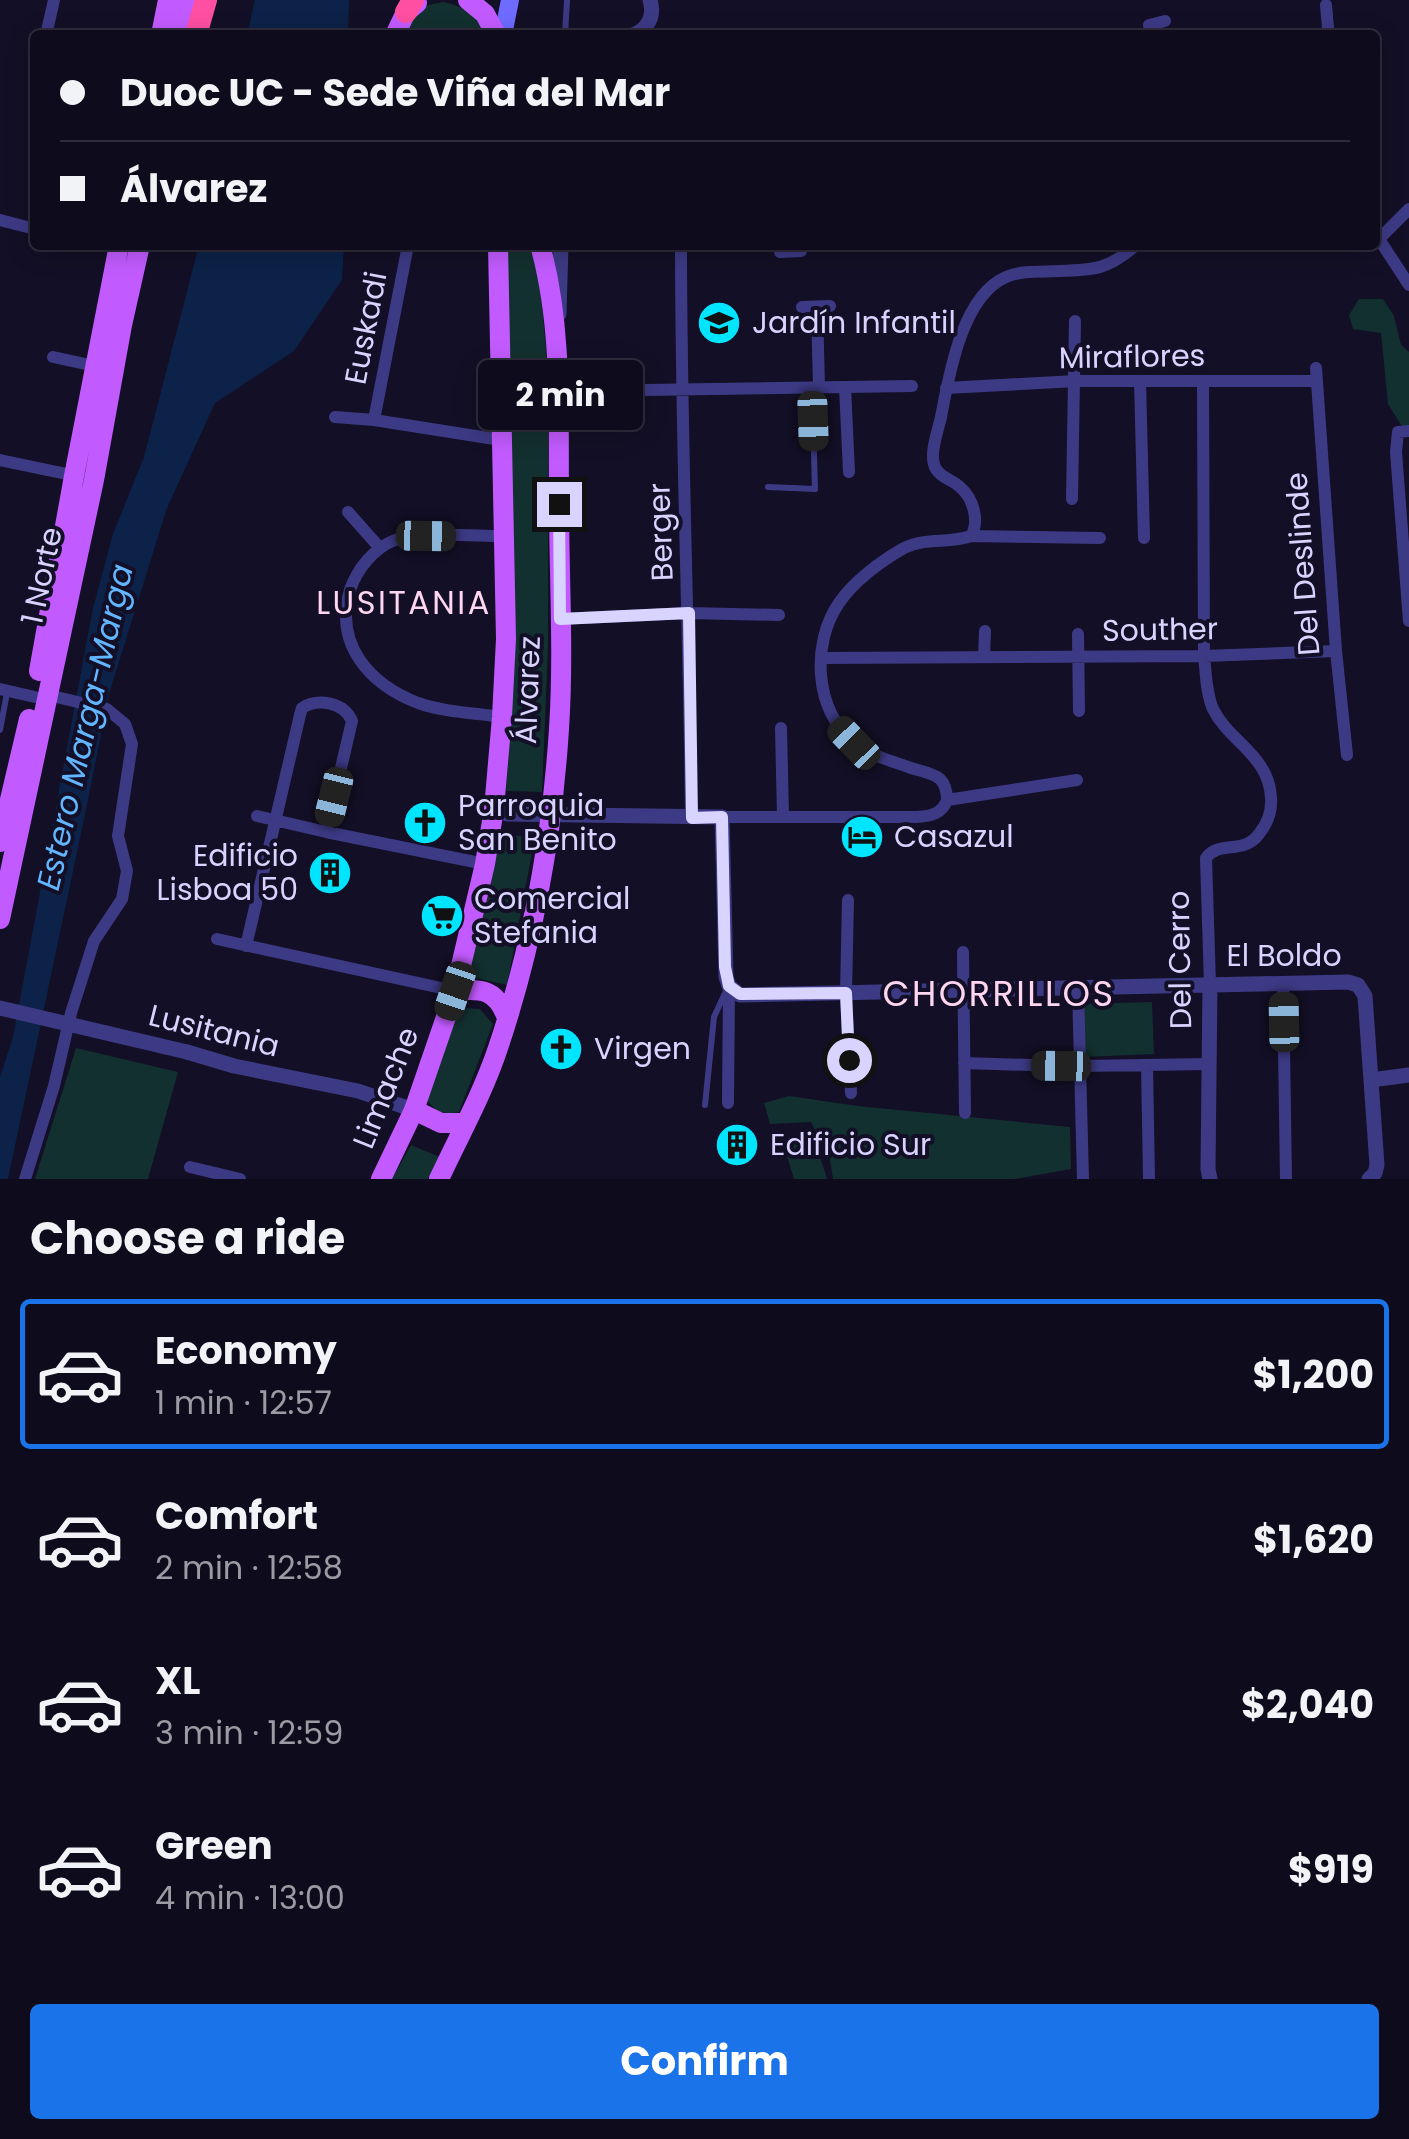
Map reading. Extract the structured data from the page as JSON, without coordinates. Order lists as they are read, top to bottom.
{
  "streets": {
    "main road": ["1 Norte", "Álvarez", "Limache"],
    "street": [
      "Euskadi",
      "Miraflores",
      "Berger",
      "Del Deslinde",
      "Souther",
      "El Boldo",
      "Del Cerro",
      "Lusitania"
    ]
  },
  "crossings": [
    ["Miraflores", "Del Deslinde"],
    ["Miraflores", "Del Cerro"],
    ["Del Deslinde", "Souther"],
    ["Souther", "Del Cerro"],
    ["El Boldo", "Del Cerro"],
    ["Lusitania", "Limache"]
  ],
  "districts": ["LUSITANIA", "CHORRILLOS"],
  "water": ["Estero Marga-Marga"],
  "places": {
    "school or university": ["Jardín Infantil"],
    "church": ["Parroquia San Benito", "Virgen"],
    "hotel": ["Casazul"],
    "building": ["Edificio Lisboa 50", "Edificio Sur"],
    "supermarket": ["Comercial Stefania"]
  },
  "page": {
    "banner": ["Duoc UC - Sede Viña del Mar", "Álvarez"],
    "bubble": "2 min",
    "heading": "Choose a ride",
    "list": [
      {
        "name": "Economy",
        "note": "1 min · 12:57",
        "value": "$1,200"
      },
      {
        "name": "Comfort",
        "note": "2 min · 12:58",
        "value": "$1,620"
      },
      {
        "name": "XL",
        "note": "3 min · 12:59",
        "value": "$2,040"
      },
      {
        "name": "Green",
        "note": "4 min · 13:00",
        "value": "$919"
      }
    ],
    "buttons": "Confirm"
  }
}
